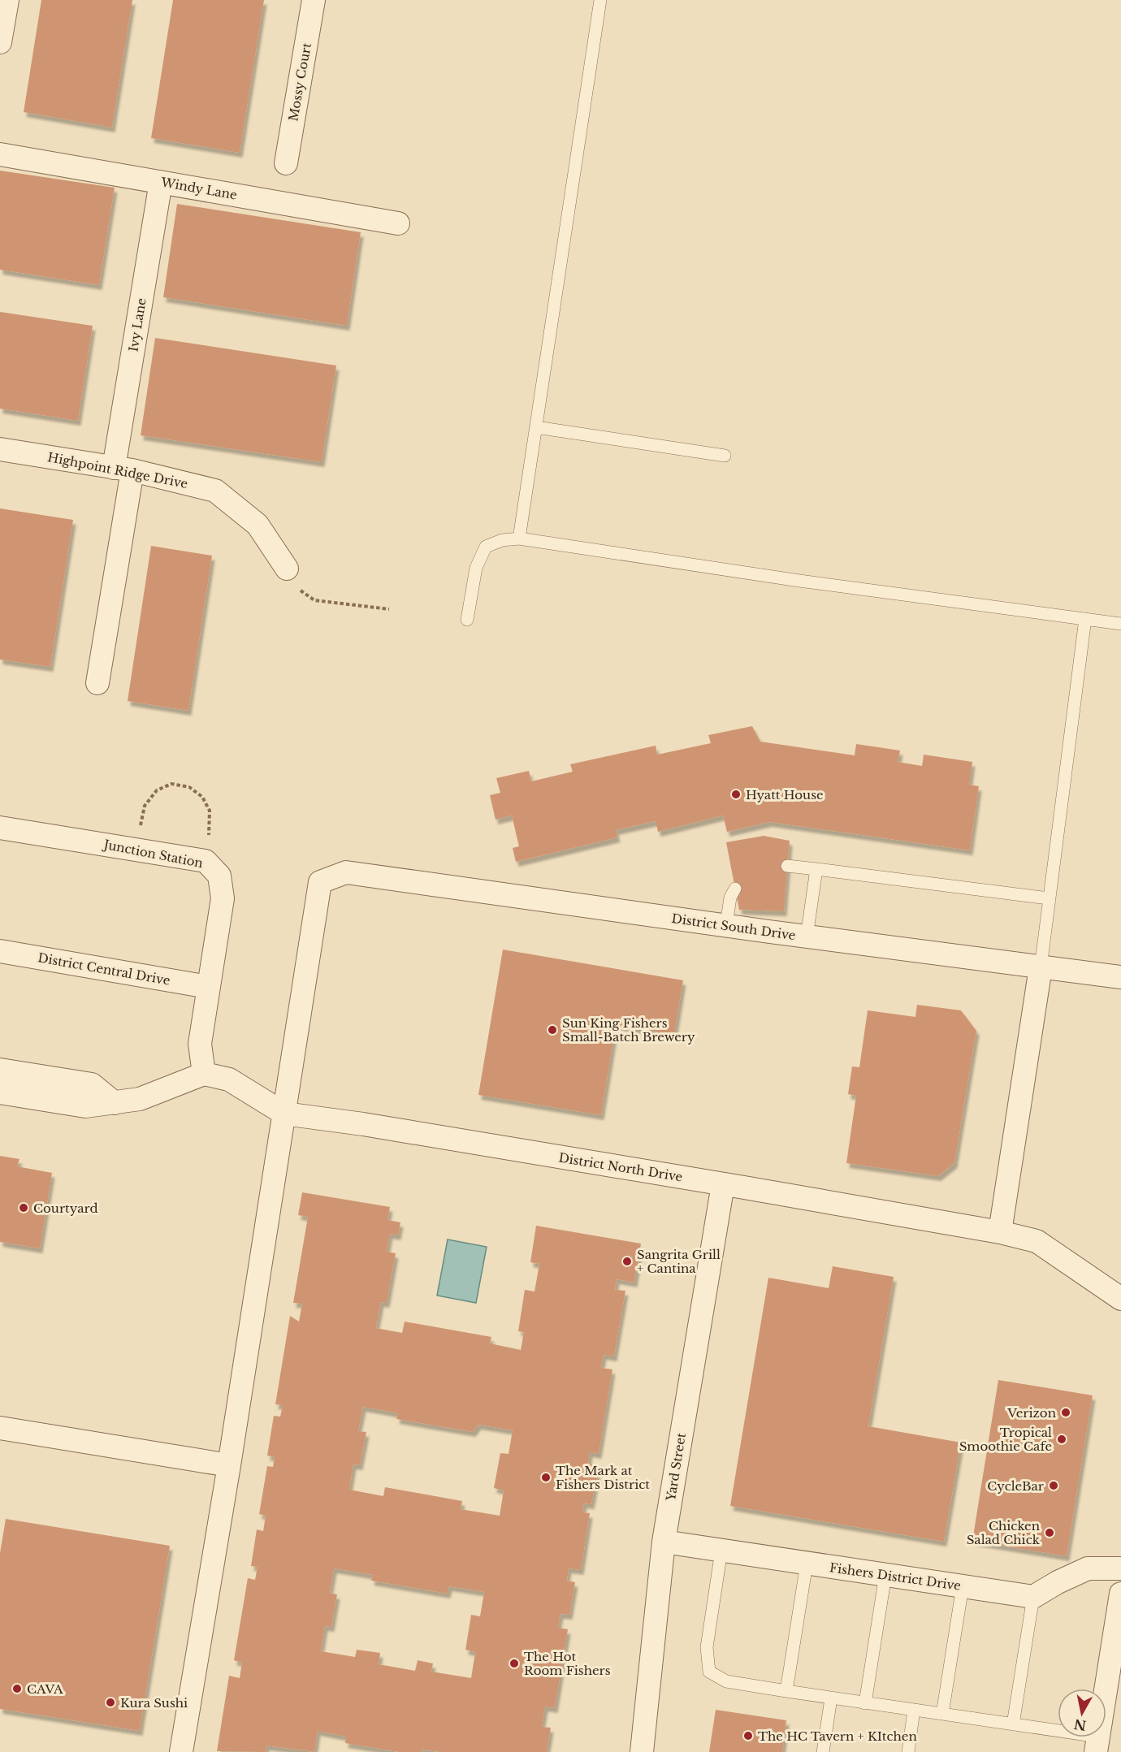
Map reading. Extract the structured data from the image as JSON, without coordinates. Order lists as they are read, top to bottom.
{
  "streets": {
    "street": [
      "Mossy Court",
      "Windy Lane",
      "Ivy Lane",
      "Highpoint Ridge Drive",
      "Junction Station",
      "District South Drive",
      "District Central Drive",
      "District North Drive",
      "Yard Street",
      "Fishers District Drive"
    ]
  },
  "crossings": [
    ["Windy Lane", "Ivy Lane"],
    ["Ivy Lane", "Highpoint Ridge Drive"],
    ["Junction Station", "District Central Drive"],
    ["Junction Station", "District North Drive"],
    ["District South Drive", "District North Drive"],
    ["District North Drive", "Yard Street"],
    ["Yard Street", "Fishers District Drive"]
  ],
  "places": [
    "Hyatt House",
    "Sun King Fishers Small-Batch Brewery",
    "Courtyard",
    "Sangrita Grill + Cantina",
    "Verizon",
    "Tropical Smoothie Cafe",
    "The Mark at Fishers District",
    "CycleBar",
    "Chicken Salad Chick",
    "The Hot Room Fishers",
    "CAVA",
    "Kura Sushi",
    "The HC Tavern + KItchen"
  ],
  "north": "bottom"
}
